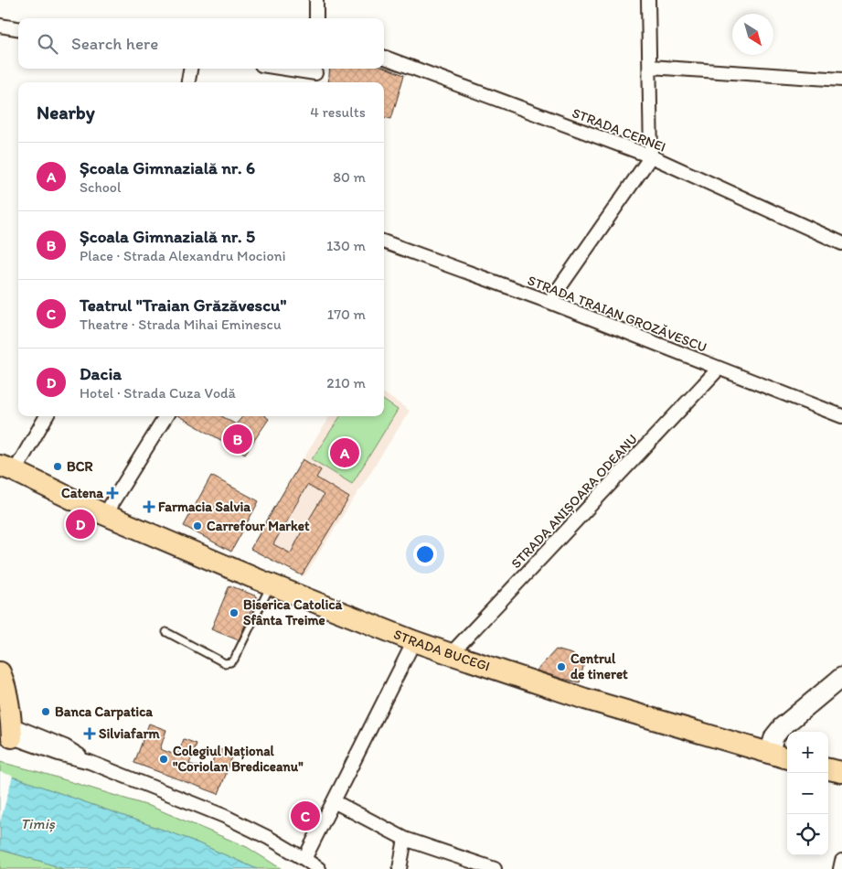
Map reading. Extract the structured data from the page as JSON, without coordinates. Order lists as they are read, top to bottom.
{
  "streets": {
    "main road": ["STRADA BUCEGI"],
    "street": ["STRADA CERNEI", "STRADA TRAIAN GROZĂVESCU", "STRADA ANIȘOARA ODEANU"]
  },
  "crossings": [
    ["STRADA TRAIAN GROZĂVESCU", "STRADA ANIȘOARA ODEANU"],
    ["STRADA ANIȘOARA ODEANU", "STRADA BUCEGI"]
  ],
  "water": ["Timiș"],
  "places": {
    "other": [
      "BCR",
      "Carrefour Market",
      "Biserica Catolică Sfânta Treime",
      "Centrul de tineret",
      "Banca Carpatica",
      "Colegiul Național \"Coriolan Brediceanu\""
    ],
    "health": ["Catena", "Farmacia Salvia", "Silviafarm"]
  },
  "north": "bottom right",
  "page": {
    "search": "Search here",
    "heading": ["Nearby", "4 results"],
    "list": [
      {
        "mark": "A",
        "name": "Școala Gimnazială nr. 6",
        "note": "School",
        "value": "80 m"
      },
      {
        "mark": "B",
        "name": "Școala Gimnazială nr. 5",
        "note": "Place · Strada Alexandru Mocioni",
        "value": "130 m"
      },
      {
        "mark": "C",
        "name": "Teatrul \"Traian Grăzăvescu\"",
        "note": "Theatre · Strada Mihai Eminescu",
        "value": "170 m"
      },
      {
        "mark": "D",
        "name": "Dacia",
        "note": "Hotel · Strada Cuza Vodă",
        "value": "210 m"
      }
    ],
    "pins": [
      "B",
      "A",
      "D",
      "C"
    ],
    "map_buttons": ["+", "−"]
  }
}
